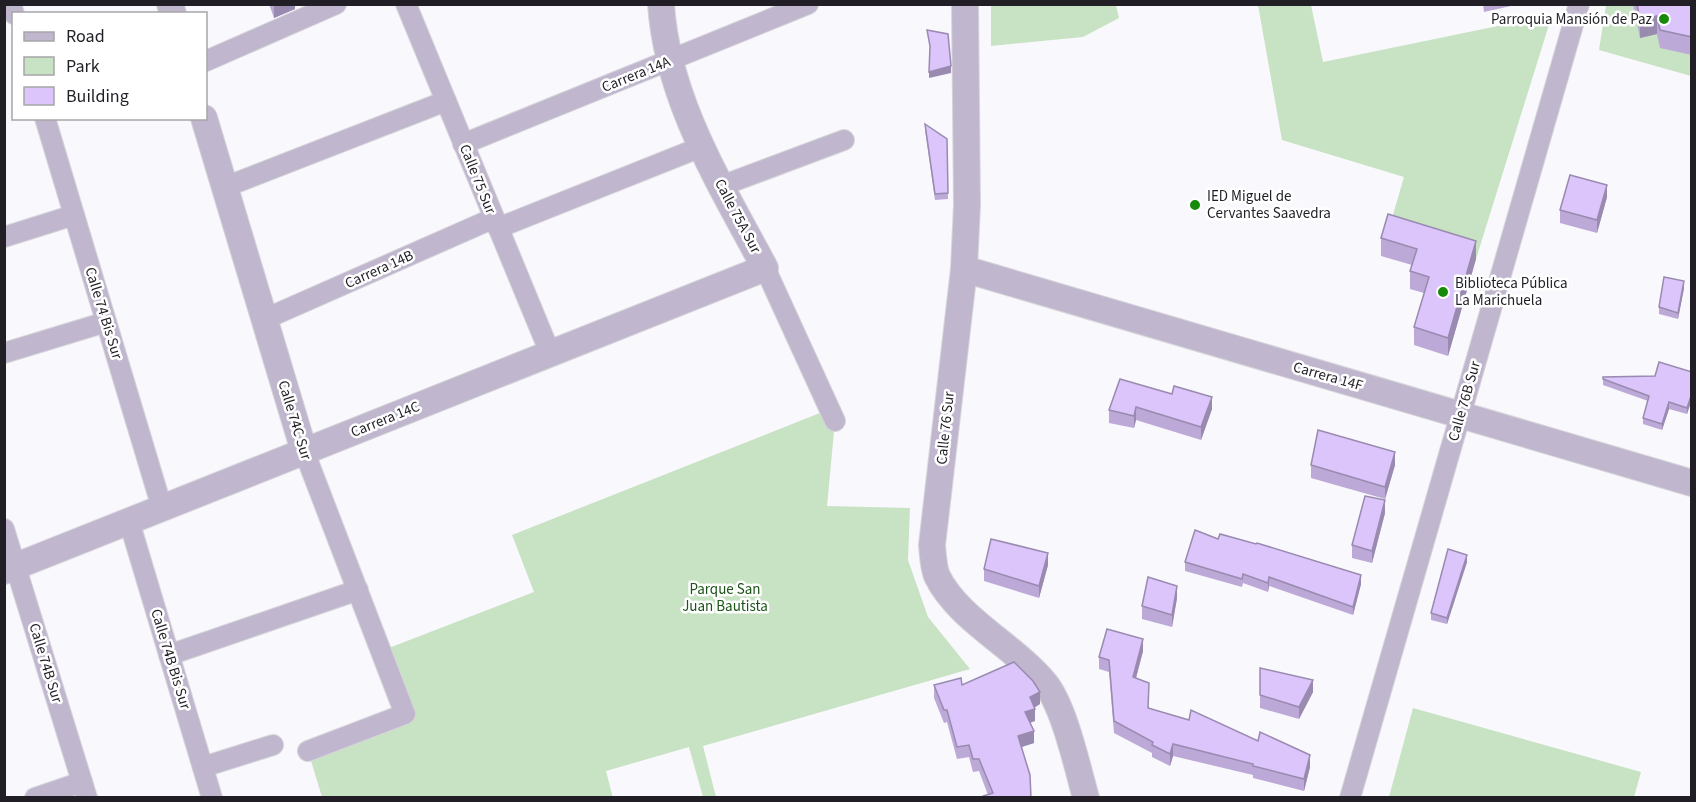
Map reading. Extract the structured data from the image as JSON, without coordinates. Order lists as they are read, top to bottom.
{
  "streets": {
    "street": [
      "Carrera 14A",
      "Calle 75 Sur",
      "Calle 75A Sur",
      "Carrera 14B",
      "Calle 74 Bis Sur",
      "Carrera 14F",
      "Calle 76B Sur",
      "Carrera 14C",
      "Calle 74C Sur",
      "Calle 76 Sur",
      "Calle 74B Bis Sur",
      "Calle 74B Sur"
    ]
  },
  "crossings": [
    ["Carrera 14A", "Calle 75 Sur"],
    ["Carrera 14A", "Calle 75A Sur"],
    ["Calle 75 Sur", "Carrera 14B"],
    ["Calle 75 Sur", "Carrera 14C"],
    ["Calle 75A Sur", "Carrera 14B"],
    ["Calle 75A Sur", "Carrera 14C"],
    ["Carrera 14B", "Calle 74C Sur"],
    ["Calle 74 Bis Sur", "Carrera 14C"],
    ["Carrera 14F", "Calle 76B Sur"],
    ["Carrera 14F", "Calle 76 Sur"],
    ["Carrera 14C", "Calle 74C Sur"],
    ["Carrera 14C", "Calle 74B Bis Sur"],
    ["Carrera 14C", "Calle 74B Sur"]
  ],
  "parks": ["Parque San Juan Bautista"],
  "places": ["Parroquia Mansión de Paz", "IED Miguel de Cervantes Saavedra", "Biblioteca Pública La Marichuela"],
  "legend": ["Road", "Park", "Building"]
}
